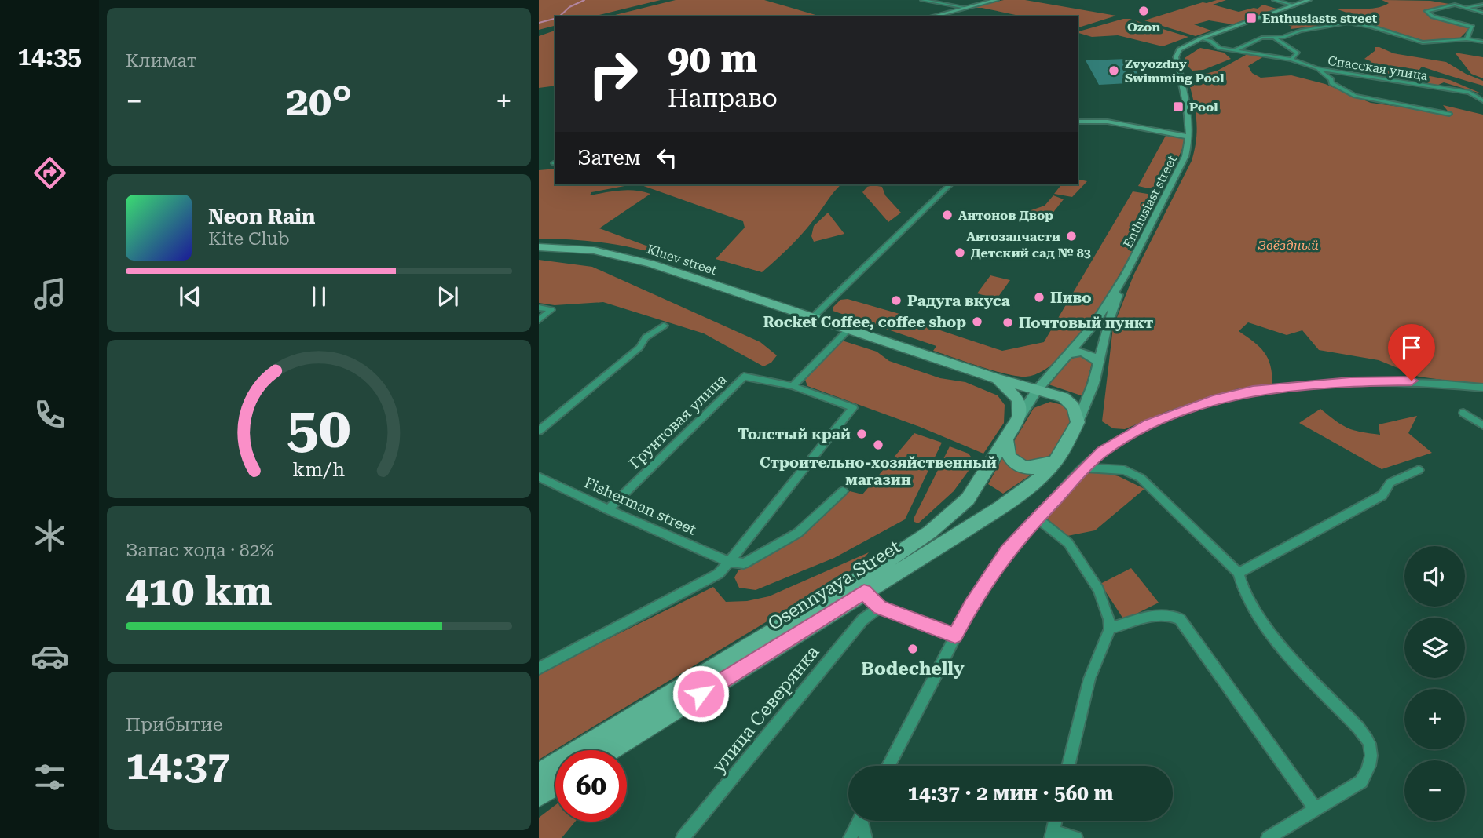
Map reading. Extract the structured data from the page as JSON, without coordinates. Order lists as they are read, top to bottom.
{
  "streets": {
    "main road": ["Enthusiast street", "Kluev street", "Osennyaya Street"],
    "street": [
      "Спасская улица",
      "Грунтовая улица",
      "Fisherman street",
      "улица Северянка"
    ]
  },
  "crossings": [
    ["Спасская улица", "Enthusiast street"],
    ["Грунтовая улица", "Fisherman street"]
  ],
  "parks": ["Звёздный"],
  "places": {
    "other": [
      "Ozon",
      "Zvyozdny Swimming Pool",
      "Антонов Двор",
      "Автозапчасти",
      "Детский сад № 83",
      "Пиво",
      "Радуга вкуса",
      "Rocket Coffee, coffee shop",
      "Почтовый пункт",
      "Толстый край",
      "Строительно-хозяйственный магазин",
      "Bodechelly"
    ],
    "transit": ["Enthusiasts street", "Pool"]
  },
  "page": {
    "tabs": "14:35",
    "tile": [
      "Климат",
      ["Запас хода · 82%", "410 km"],
      ["Прибытие", "14:37"]
    ],
    "turn": ["90 m", "Направо"],
    "heat": ["−", "20°", "+"],
    "then": "Затем",
    "song": ["Neon Rain", "Kite Club"],
    "map_buttons": ["+", "−"],
    "limit": "60",
    "trip": "14:37 · 2 мин · 560 m",
    "gauge": ["50", "km/h"]
  }
}
